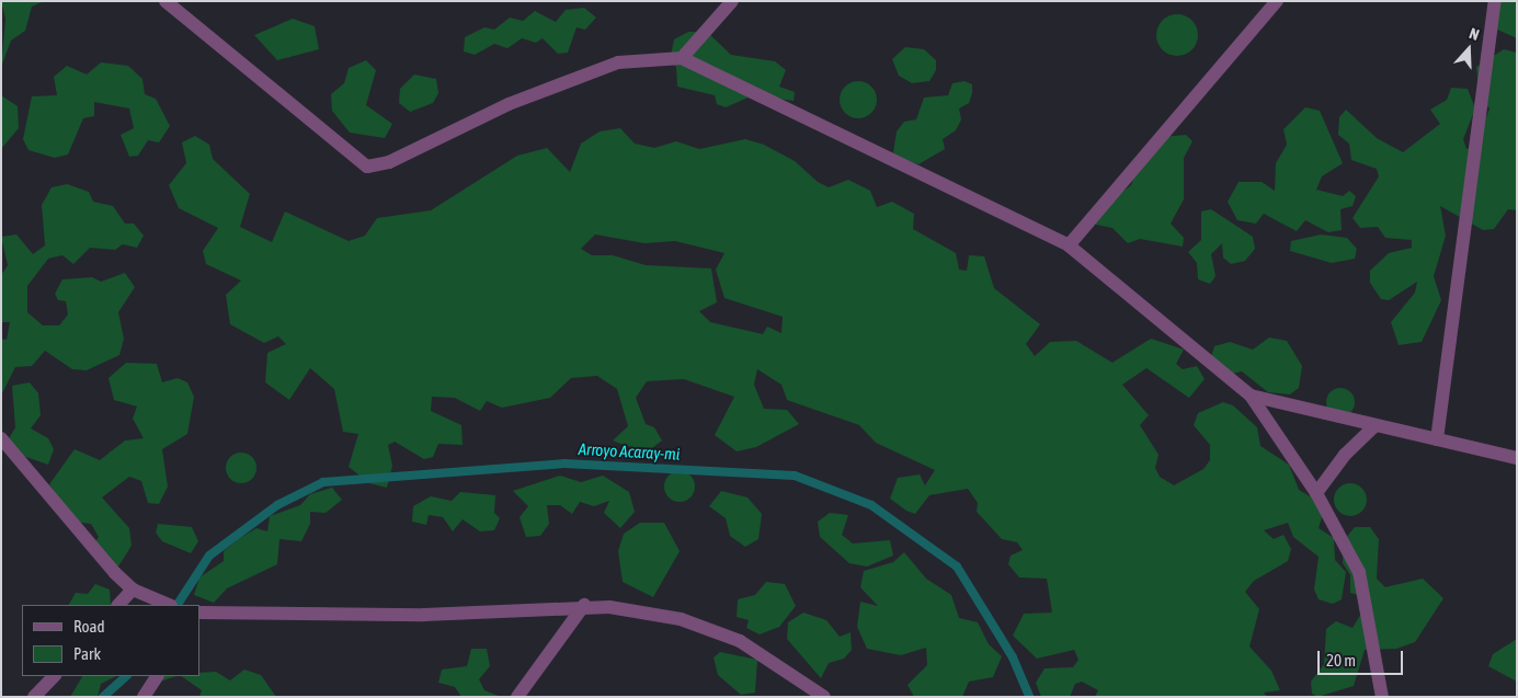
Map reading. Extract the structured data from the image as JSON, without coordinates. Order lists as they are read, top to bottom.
{
  "water": ["Arroyo Acaray-mi"],
  "legend": ["Road", "Park"],
  "scale_bar": "20 m",
  "north": "top"
}
